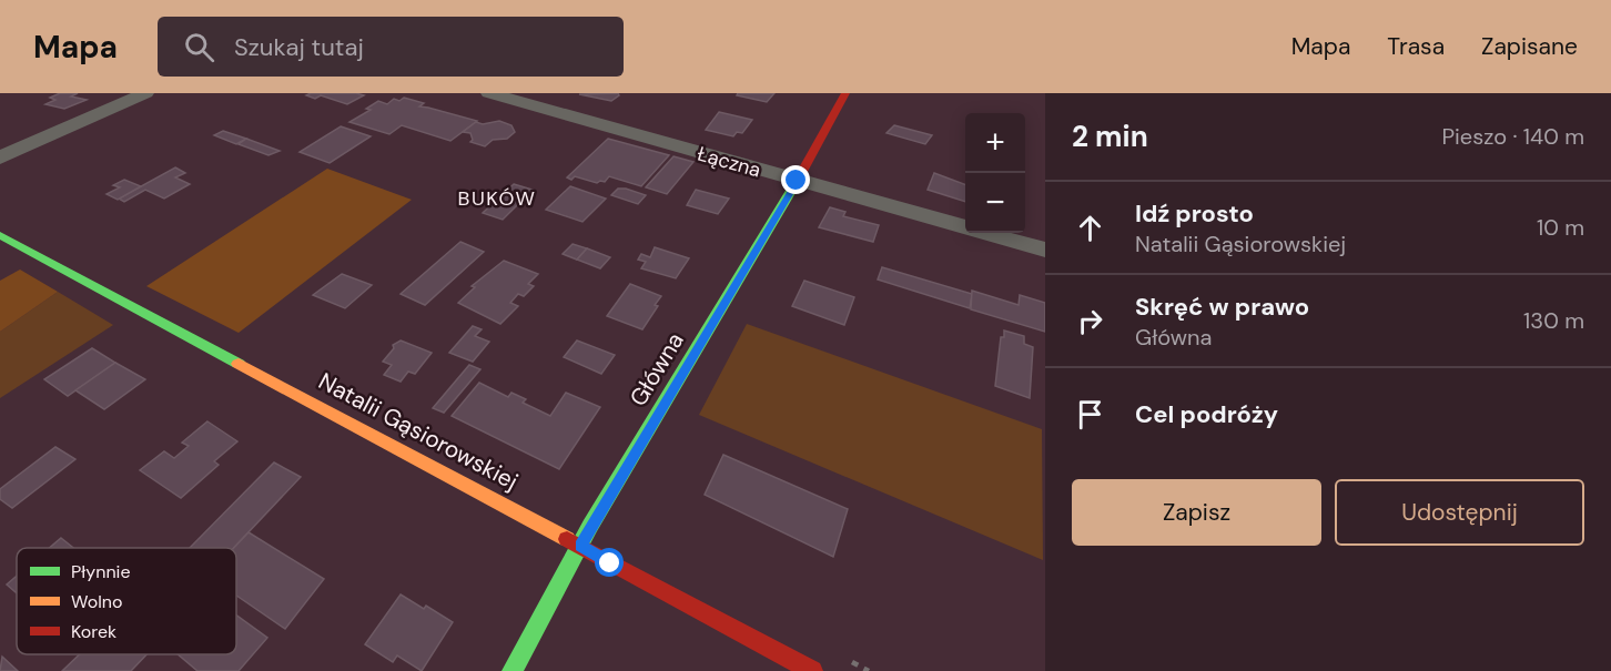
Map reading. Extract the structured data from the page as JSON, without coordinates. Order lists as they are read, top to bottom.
{
  "streets": {
    "street": ["Łączna", "Główna", "Natalii Gąsiorowskiej"]
  },
  "crossings": [
    ["Łączna", "Główna"],
    ["Główna", "Natalii Gąsiorowskiej"]
  ],
  "districts": ["BUKÓW"],
  "legend": ["Płynnie", "Wolno", "Korek"],
  "page": {
    "header": "Mapa",
    "search": "Szukaj tutaj",
    "nav": ["Mapa", "Trasa", "Zapisane"],
    "heading": ["2 min", "Pieszo · 140 m"],
    "map_buttons": ["+", "−"],
    "list": [
      ["Idź prosto", "Natalii Gąsiorowskiej", "10 m"],
      ["Skręć w prawo", "Główna", "130 m"],
      "Cel podróży"
    ],
    "buttons": ["Zapisz", "Udostępnij"]
  }
}
